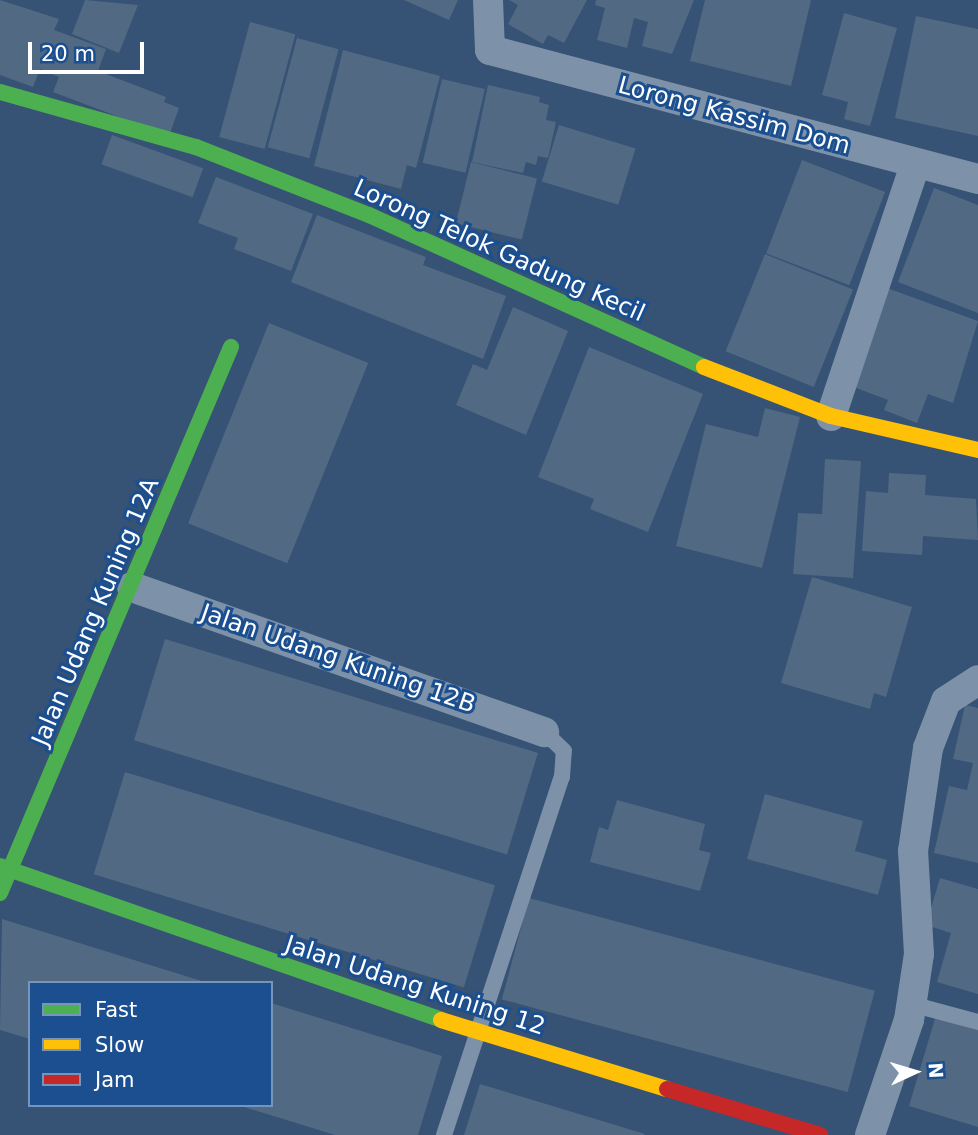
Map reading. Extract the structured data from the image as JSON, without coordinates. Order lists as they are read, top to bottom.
{
  "streets": {
    "street": [
      "Lorong Kassim Dom",
      "Lorong Telok Gadung Kecil",
      "Jalan Udang Kuning 12A",
      "Jalan Udang Kuning 12B",
      "Jalan Udang Kuning 12"
    ]
  },
  "crossings": [
    ["Jalan Udang Kuning 12A", "Jalan Udang Kuning 12B"],
    ["Jalan Udang Kuning 12A", "Jalan Udang Kuning 12"]
  ],
  "legend": ["Fast", "Slow", "Jam"],
  "scale_bar": "20 m",
  "north": "right"
}
